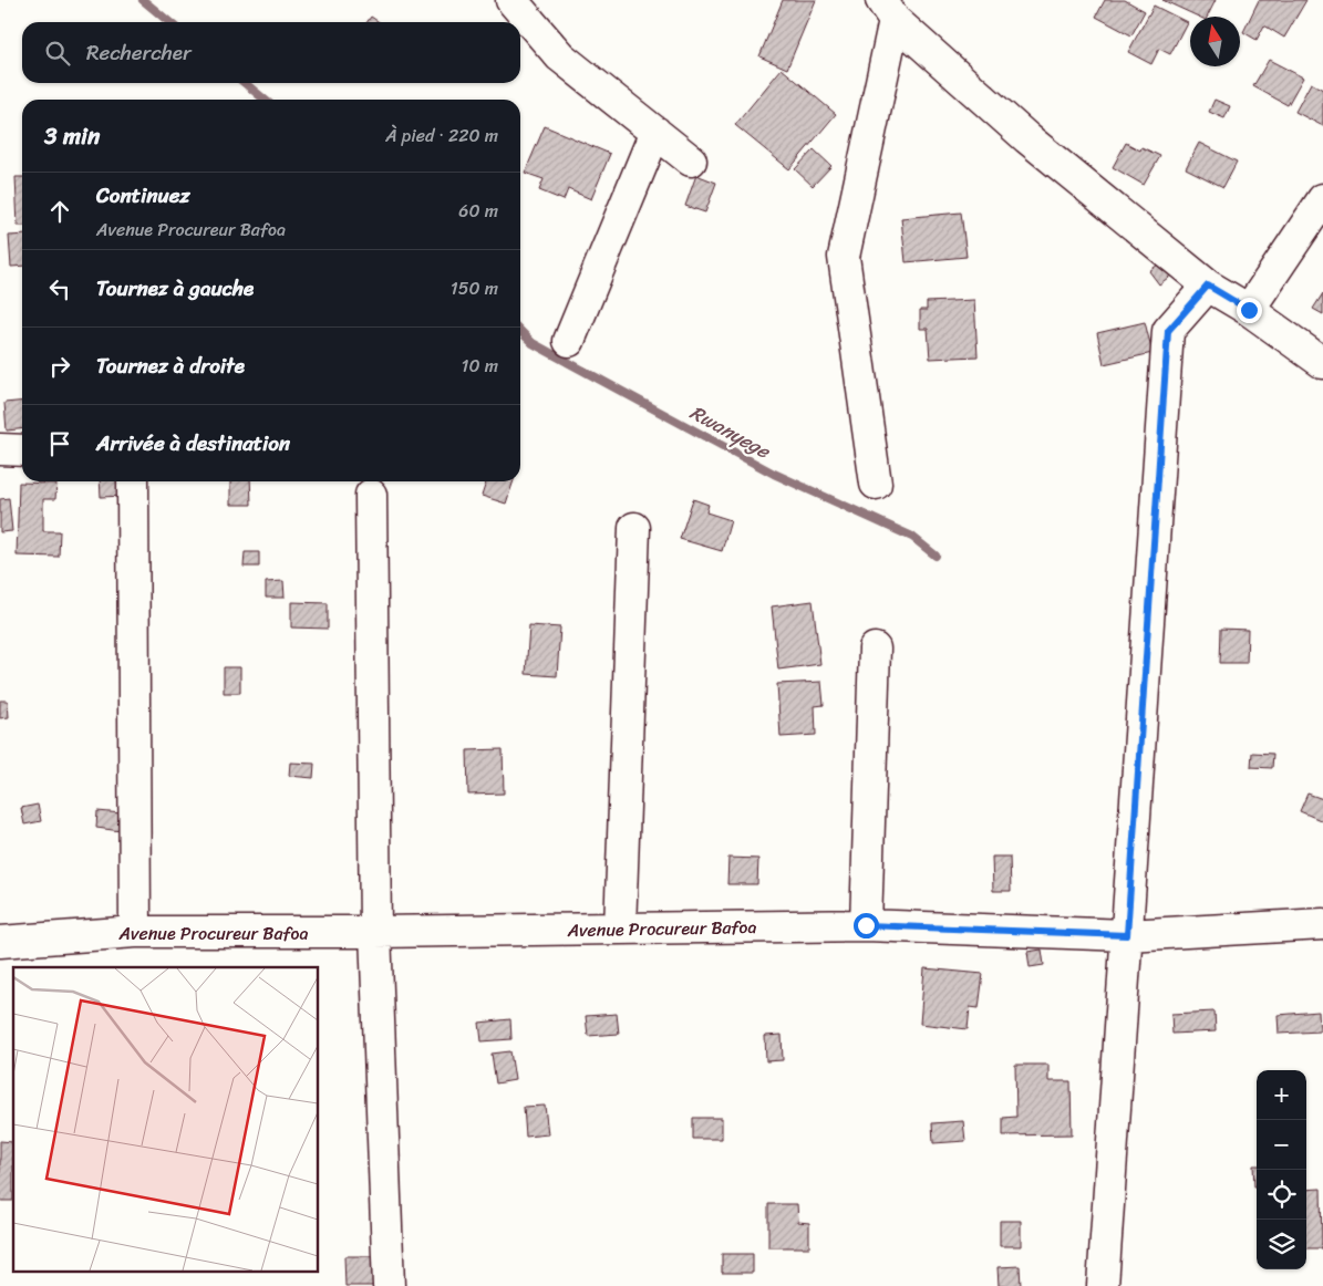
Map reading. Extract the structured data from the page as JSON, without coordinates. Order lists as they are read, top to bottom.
{
  "streets": {
    "street": ["Avenue Procureur Bafoa"]
  },
  "water": ["Rwanyege"],
  "north": "top",
  "page": {
    "search": "Rechercher",
    "heading": ["3 min", "À pied · 220 m"],
    "list": [
      ["Continuez", "Avenue Procureur Bafoa", "60 m"],
      ["Tournez à gauche", "150 m"],
      ["Tournez à droite", "10 m"],
      "Arrivée à destination"
    ],
    "map_buttons": ["+", "−"]
  }
}
